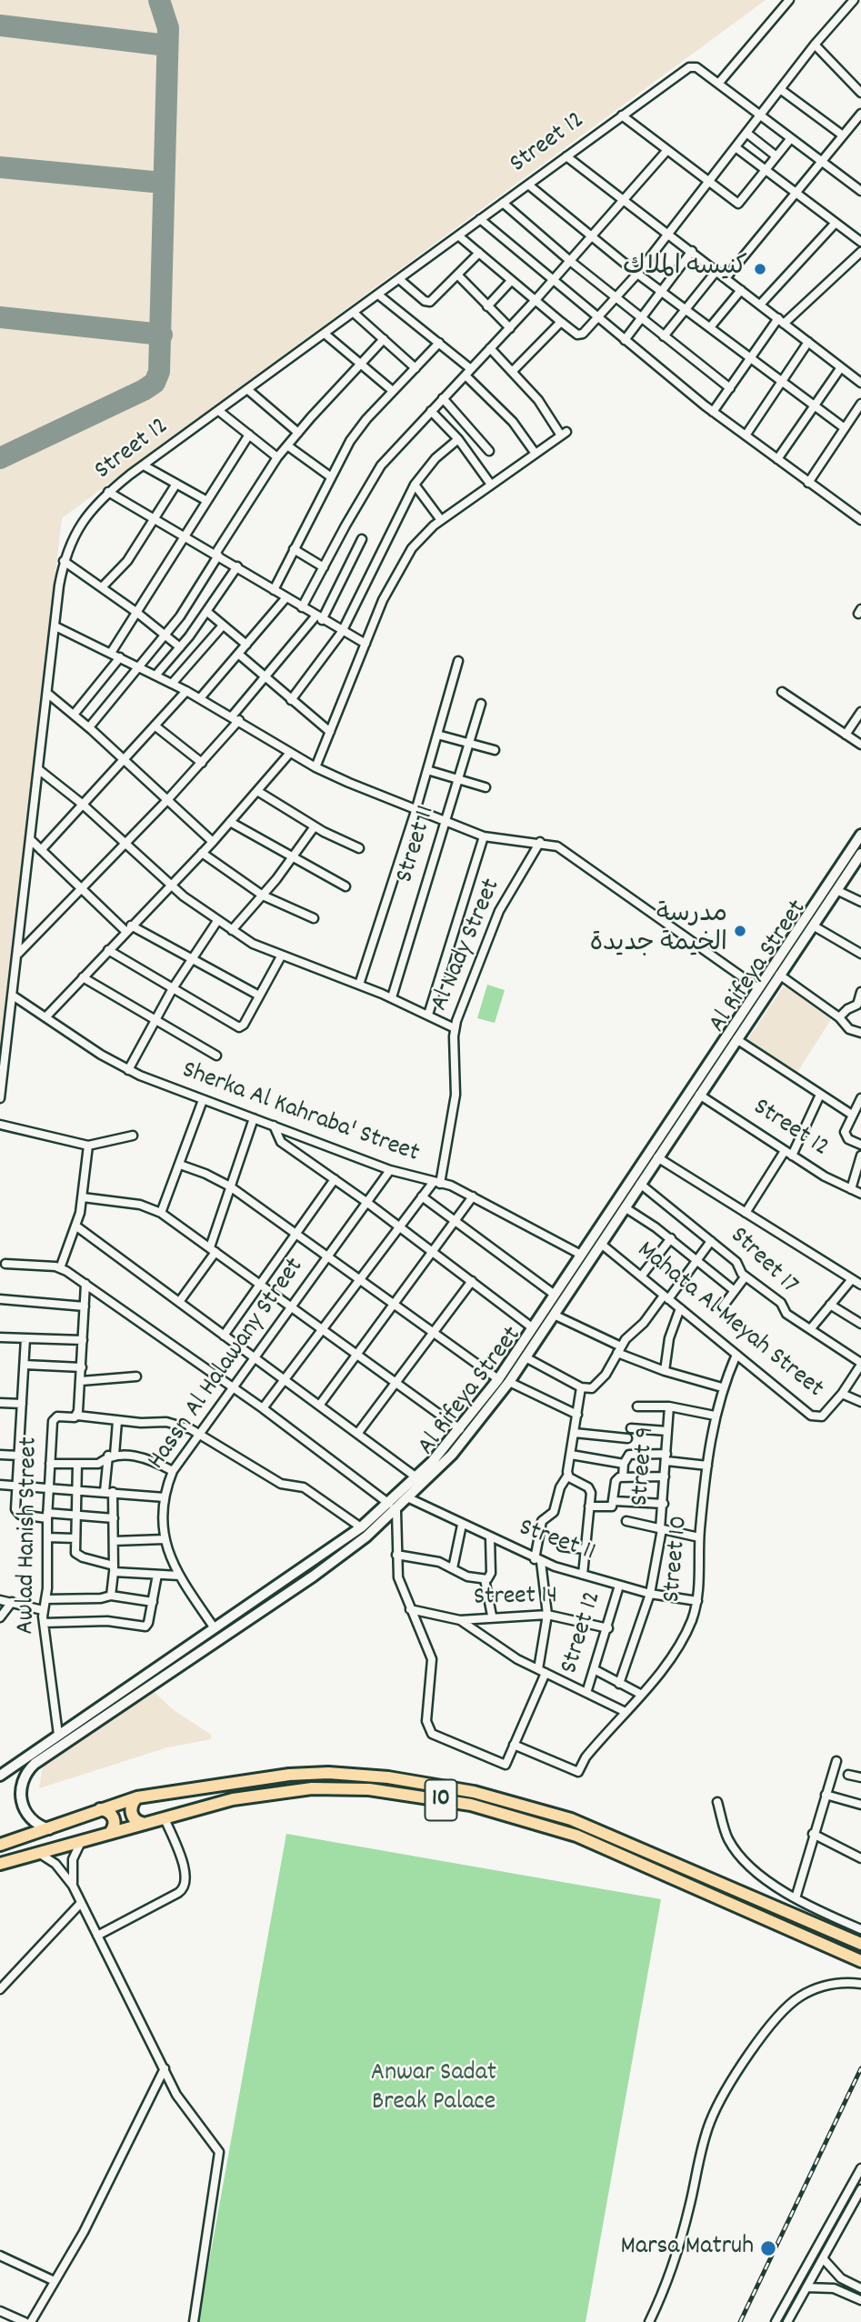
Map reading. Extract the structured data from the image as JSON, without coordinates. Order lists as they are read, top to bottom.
{
  "streets": {
    "main road": ["10"],
    "street": [
      "Street 12",
      "Street 11",
      "Al Nady Street",
      "Al Rifeya Street",
      "Sherka Al Kahraba' Street",
      "Street 17",
      "Mahata Al Meyah Street",
      "Hassn Al Halawany Street",
      "Street 9",
      "Awlad Hanish Street",
      "Street 10",
      "Street 14"
    ]
  },
  "crossings": [
    ["Street 12", "Street 11"],
    ["Street 12", "Al Rifeya Street"],
    ["Street 12", "Sherka Al Kahraba' Street"],
    ["Street 12", "Street 14"],
    ["Street 11", "Al Rifeya Street"],
    ["Street 11", "Street 9"],
    ["Street 11", "Street 10"],
    ["Al Nady Street", "Sherka Al Kahraba' Street"],
    ["Al Rifeya Street", "Sherka Al Kahraba' Street"],
    ["Al Rifeya Street", "Street 17"],
    ["Al Rifeya Street", "Mahata Al Meyah Street"],
    ["Al Rifeya Street", "Hassn Al Halawany Street"],
    ["Al Rifeya Street", "Awlad Hanish Street"],
    ["Al Rifeya Street", "10"],
    ["Sherka Al Kahraba' Street", "Hassn Al Halawany Street"],
    ["Mahata Al Meyah Street", "Street 10"]
  ],
  "parks": ["Anwar Sadat Break Palace"],
  "places": ["كنيسه الملاك", "مدرسة الخيمة جديدة", "Marsa Matruh"]
}
